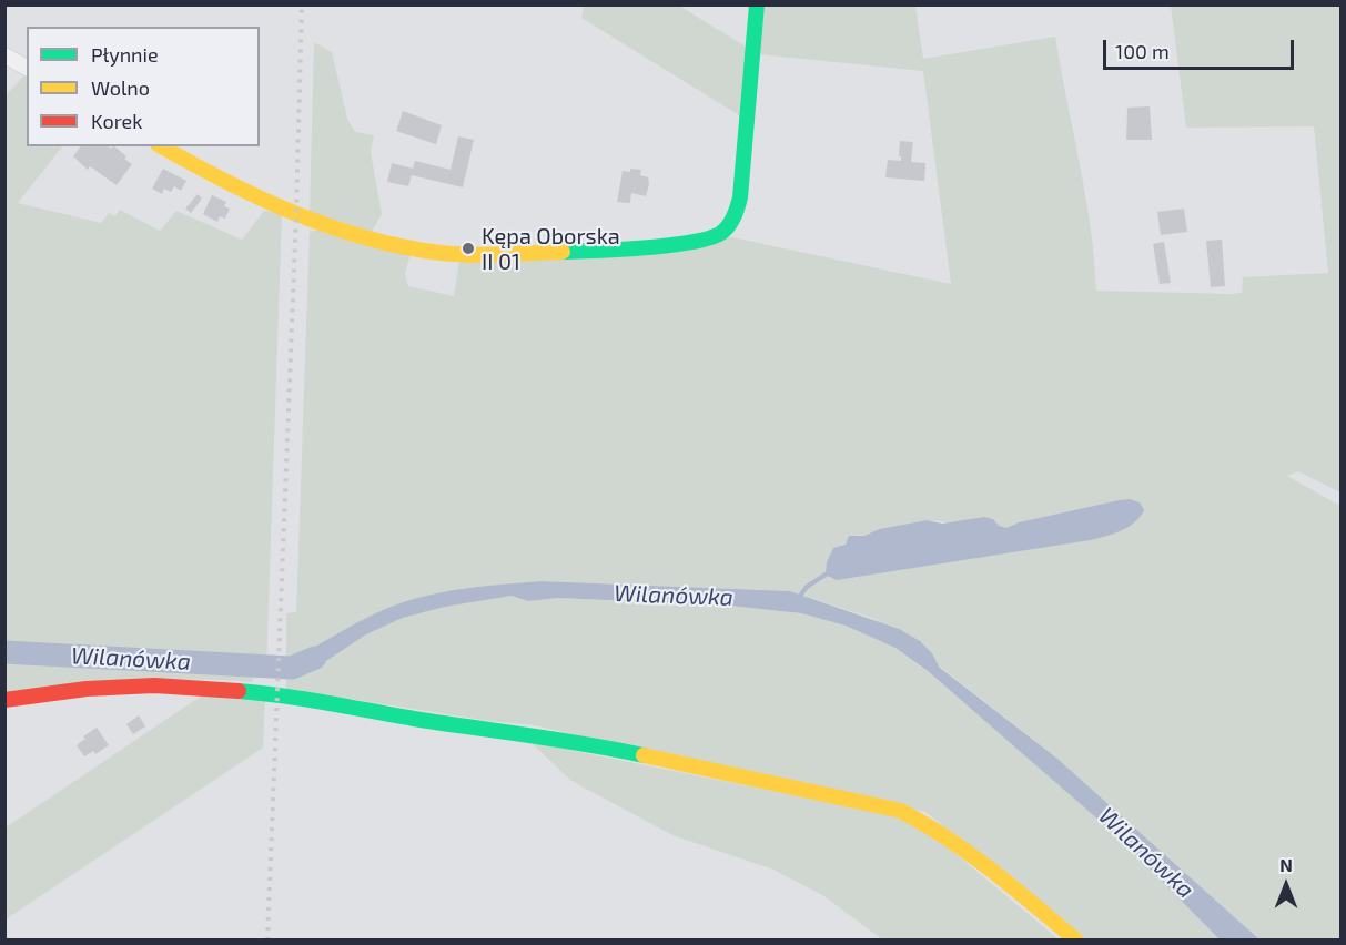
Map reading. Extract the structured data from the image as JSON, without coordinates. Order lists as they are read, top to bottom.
{
  "water": ["Wilanówka"],
  "places": ["Kępa Oborska II 01"],
  "legend": ["Płynnie", "Wolno", "Korek"],
  "scale_bar": "100 m",
  "north": "top"
}
